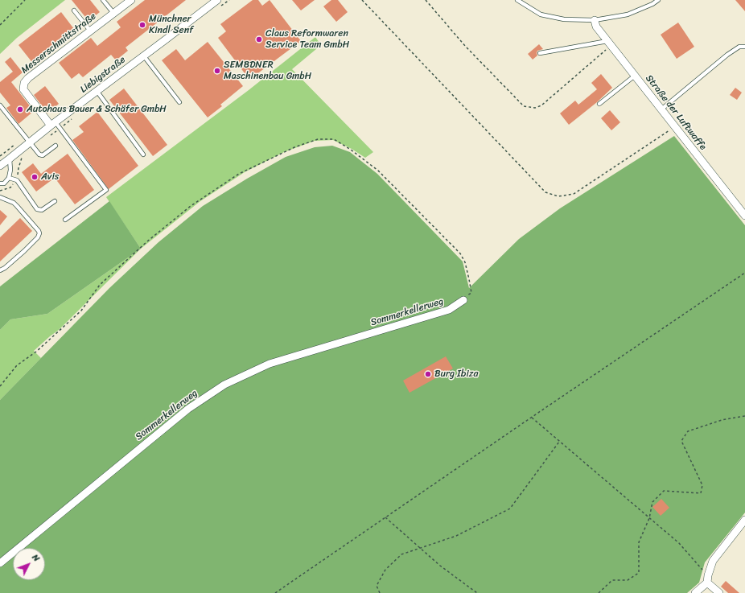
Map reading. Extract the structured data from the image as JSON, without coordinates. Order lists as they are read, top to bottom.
{
  "streets": {
    "street": [
      "Messerschmittstraße",
      "Liebigstraße",
      "Straße der Luftwaffe",
      "Sommerkellerweg"
    ]
  },
  "crossings": [
    ["Messerschmittstraße", "Liebigstraße"]
  ],
  "places": [
    "Münchner Kindl Senf",
    "Claus Reformwaren Service Team GmbH",
    "SEMBDNER Maschinenbau GmbH",
    "Autohaus Bauer & Schäfer GmbH",
    "Avis",
    "Burg Ibiza"
  ],
  "north": "top right"
}
